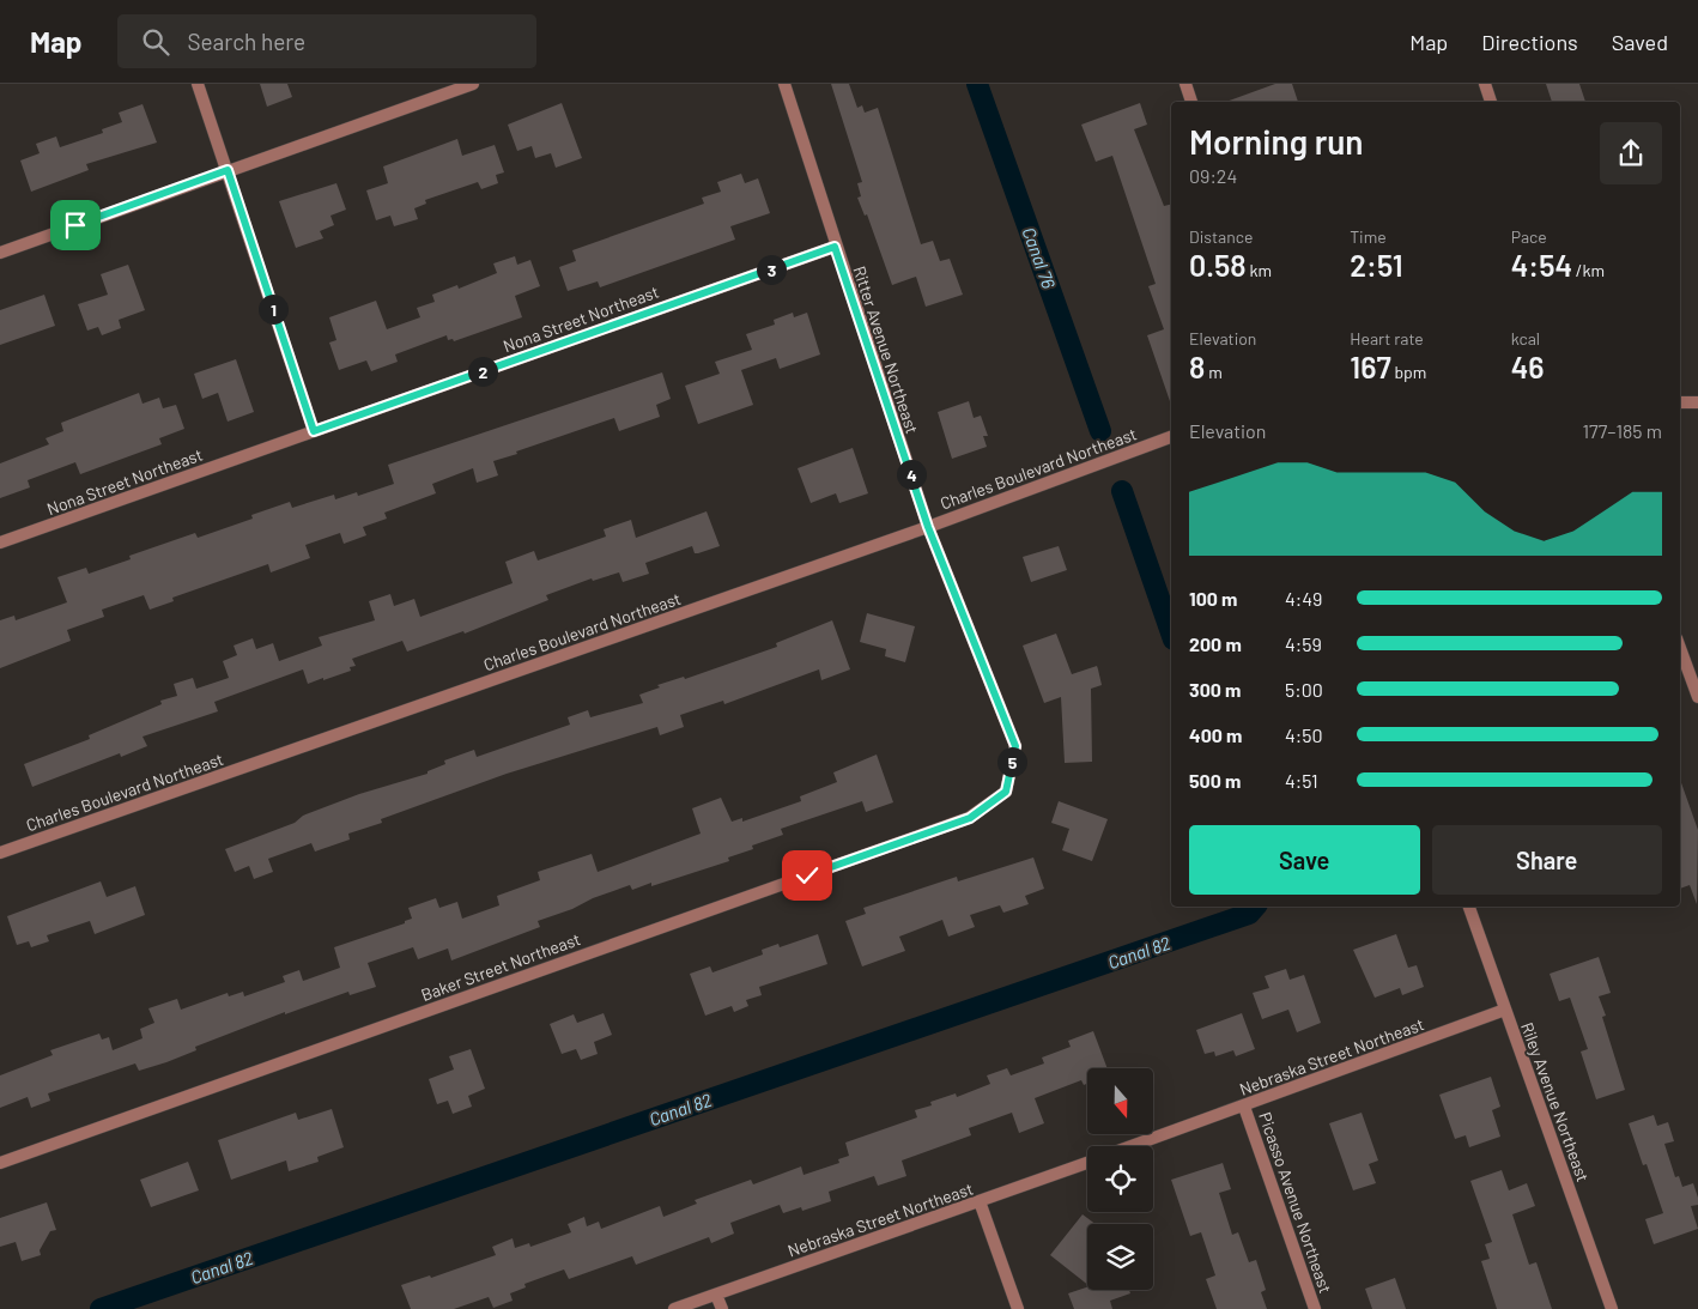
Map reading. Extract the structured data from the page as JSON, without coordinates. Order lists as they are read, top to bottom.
{
  "streets": {
    "street": [
      "Nona Street Northeast",
      "Ritter Avenue Northeast",
      "Charles Boulevard Northeast",
      "Baker Street Northeast",
      "Nebraska Street Northeast",
      "Riley Avenue Northeast",
      "Picasso Avenue Northeast"
    ]
  },
  "crossings": [
    ["Nona Street Northeast", "Ritter Avenue Northeast"],
    ["Ritter Avenue Northeast", "Charles Boulevard Northeast"],
    ["Ritter Avenue Northeast", "Baker Street Northeast"],
    ["Nebraska Street Northeast", "Riley Avenue Northeast"],
    ["Nebraska Street Northeast", "Picasso Avenue Northeast"]
  ],
  "water": ["Canal 76", "Canal 82"],
  "north": "bottom",
  "page": {
    "header": "Map",
    "search": "Search here",
    "nav": ["Map", "Directions", "Saved"],
    "heading": ["Morning run", "09:24"],
    "stats": [
      ["Distance", "0.58 km"],
      ["Time", "2:51"],
      ["Pace", "4:54 /km"],
      ["Elevation", "8 m"],
      ["Heart rate", "167 bpm"],
      ["kcal", "46"]
    ],
    "pins": [
      "3",
      "1",
      "2",
      "4",
      "5"
    ],
    "chart": ["Elevation", "177–185 m"],
    "list": [
      {
        "name": "100 m",
        "note": "4:49"
      },
      {
        "name": "200 m",
        "note": "4:59"
      },
      {
        "name": "300 m",
        "note": "5:00"
      },
      {
        "name": "400 m",
        "note": "4:50"
      },
      {
        "name": "500 m",
        "note": "4:51"
      }
    ],
    "buttons": ["Save", "Share"]
  }
}
